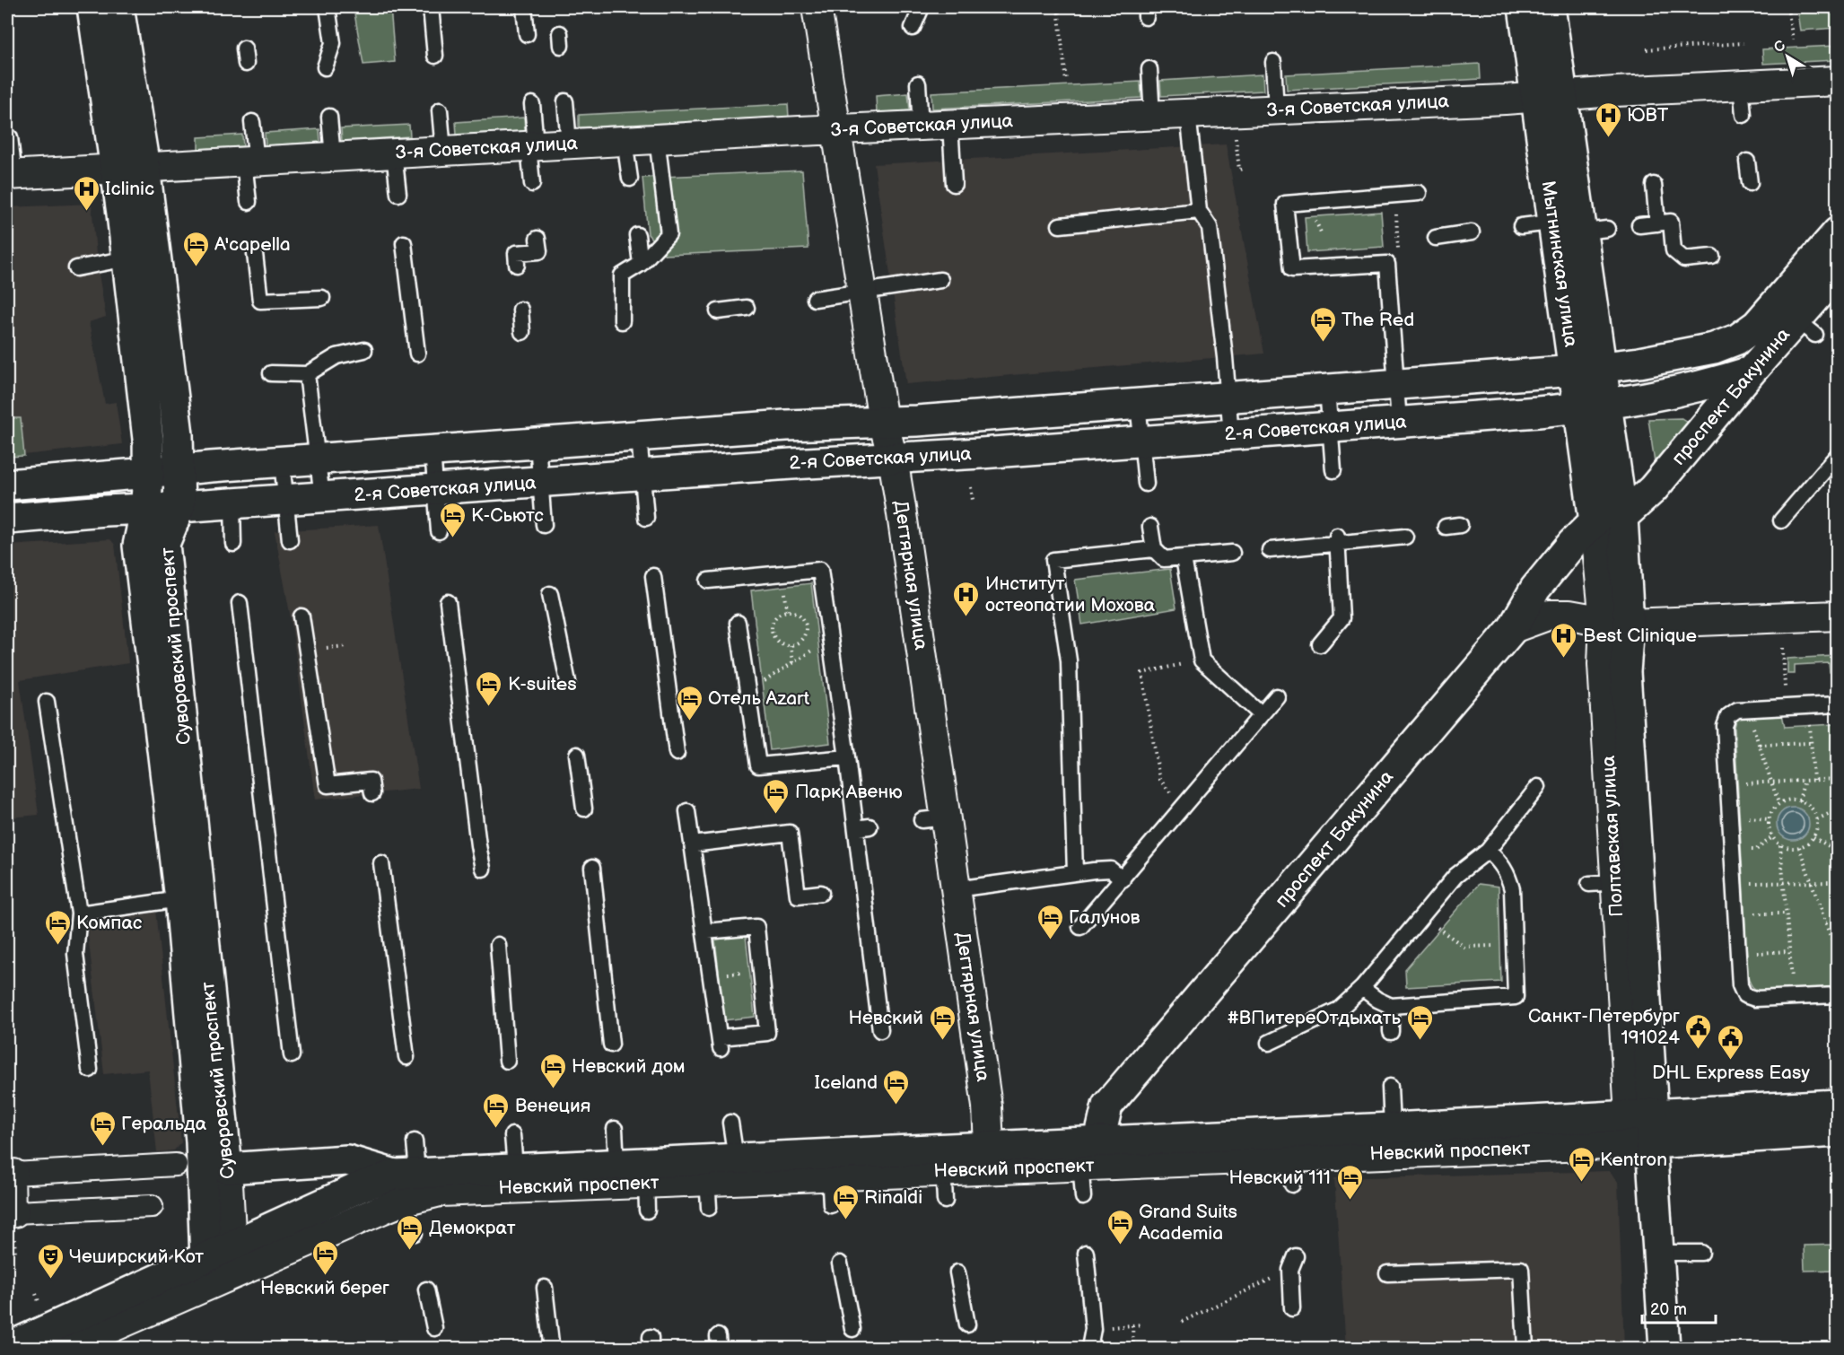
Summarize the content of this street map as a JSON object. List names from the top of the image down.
{
  "streets": {
    "street": [
      "3-я Советская улица",
      "Мытнинская улица",
      "проспект Бакунина",
      "2-я Советская улица",
      "Дегтярная улица",
      "Суворовский проспект",
      "Полтавская улица",
      "Невский проспект"
    ]
  },
  "crossings": [
    ["3-я Советская улица", "Мытнинская улица"],
    ["3-я Советская улица", "Дегтярная улица"],
    ["3-я Советская улица", "Суворовский проспект"],
    ["Мытнинская улица", "проспект Бакунина"],
    ["Мытнинская улица", "2-я Советская улица"],
    ["Мытнинская улица", "Полтавская улица"],
    ["проспект Бакунина", "2-я Советская улица"],
    ["проспект Бакунина", "Полтавская улица"],
    ["проспект Бакунина", "Невский проспект"],
    ["2-я Советская улица", "Дегтярная улица"],
    ["2-я Советская улица", "Суворовский проспект"],
    ["Дегтярная улица", "Невский проспект"],
    ["Суворовский проспект", "Невский проспект"],
    ["Полтавская улица", "Невский проспект"]
  ],
  "places": {
    "hospital": [
      "ЮВТ",
      "Iclinic",
      "Институт остеопатии Мохова",
      "Best Clinique"
    ],
    "hotel": [
      "A'capella",
      "The Red",
      "К-Сьютс",
      "K-suites",
      "Отель Azart",
      "Парк Авеню",
      "Галунов",
      "Компас",
      "Невский",
      "#ВПитереОтдыхать",
      "Невский дом",
      "Iceland",
      "Венеция",
      "Геральда",
      "Kentron",
      "Невский 111",
      "Rinaldi",
      "Grand Suits Academia",
      "Демократ",
      "Невский берег"
    ],
    "public building": ["Санкт-Петербург 191024", "DHL Express Easy"],
    "theatre": ["Чеширский Кот"]
  },
  "scale_bar": "20 m",
  "north": "top left"
}
